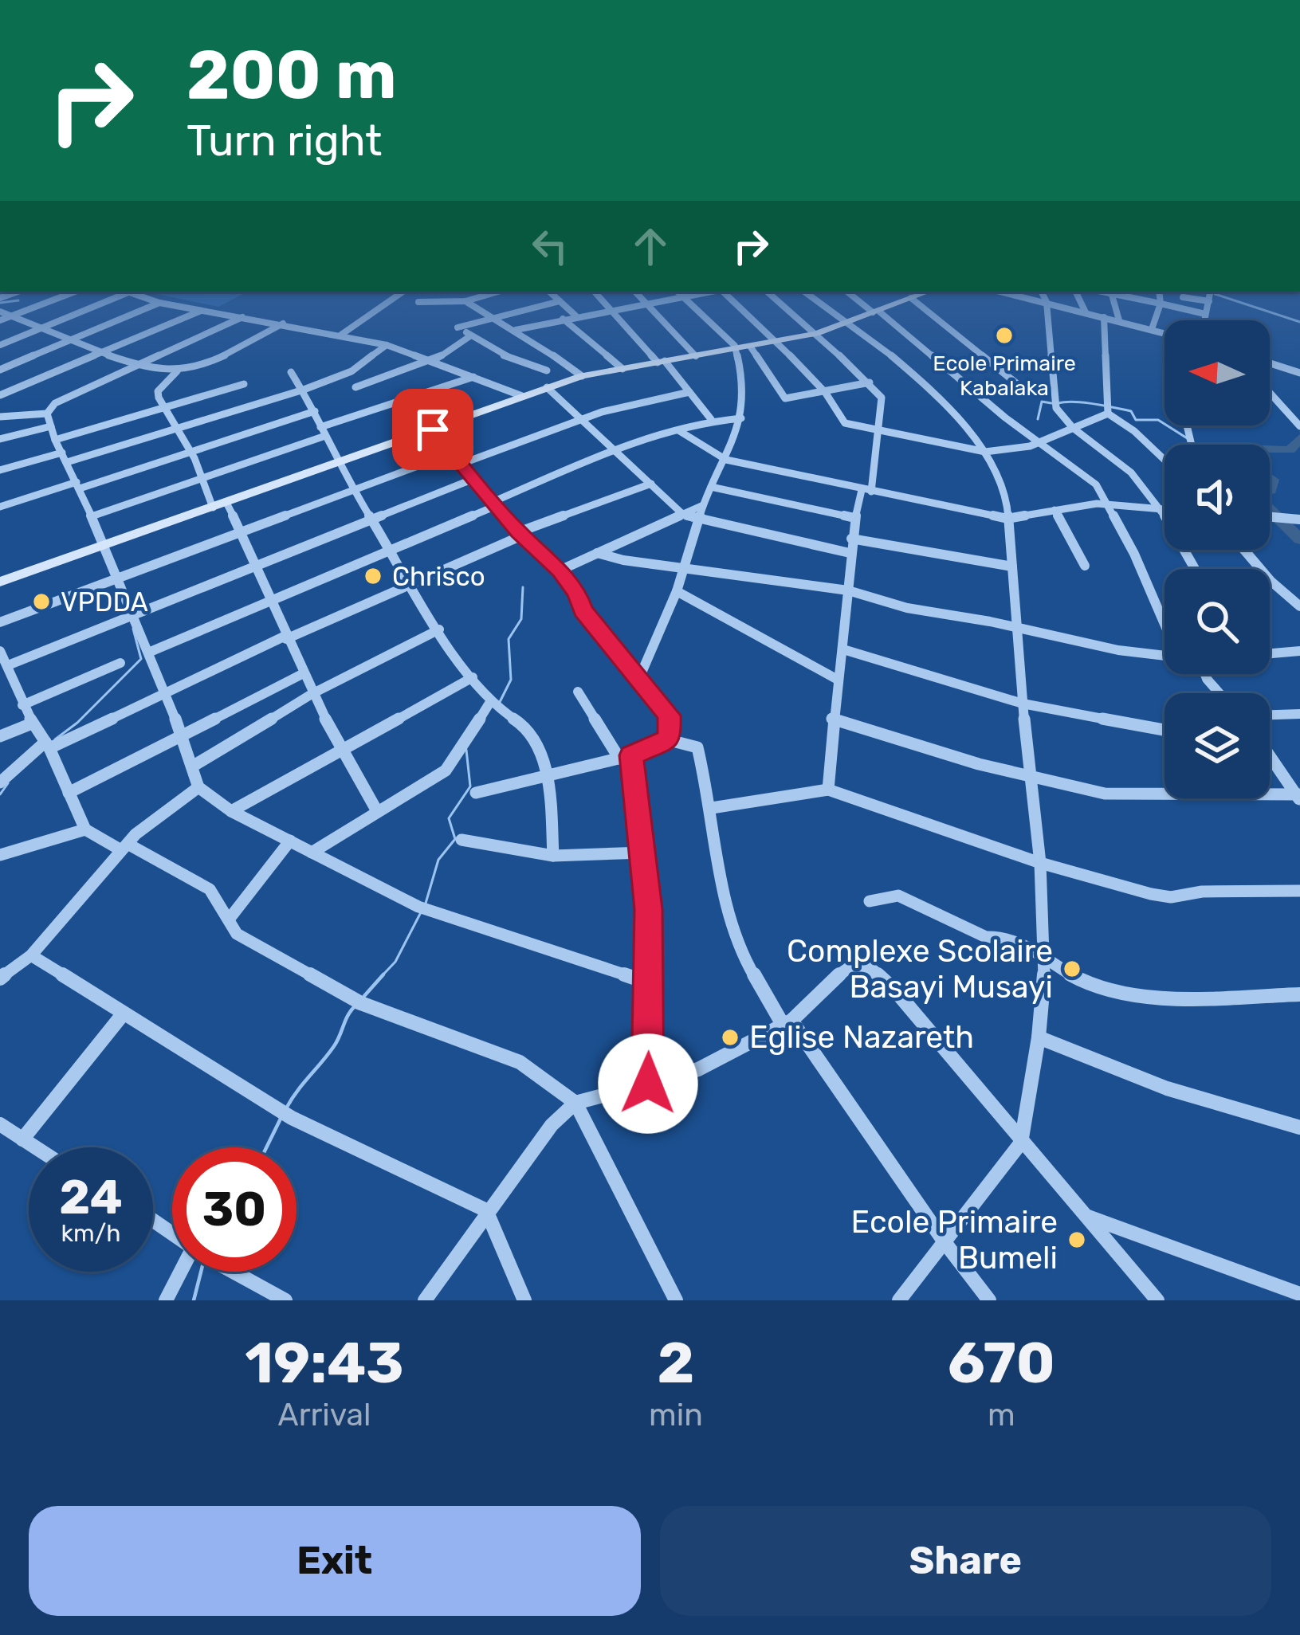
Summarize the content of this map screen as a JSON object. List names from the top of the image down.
{
  "places": [
    "Ecole Primaire Kabalaka",
    "Chrisco",
    "VPDDA",
    "Complexe Scolaire Basayi Musayi",
    "Eglise Nazareth",
    "Ecole Primaire Bumeli"
  ],
  "north": "left",
  "page": {
    "turn": ["200 m", "Turn right"],
    "speed": "24 km/h",
    "limit": "30",
    "eta": [
      "19:43",
      "Arrival",
      "2",
      "min",
      "670",
      "m"
    ],
    "buttons": ["Exit", "Share"]
  }
}
